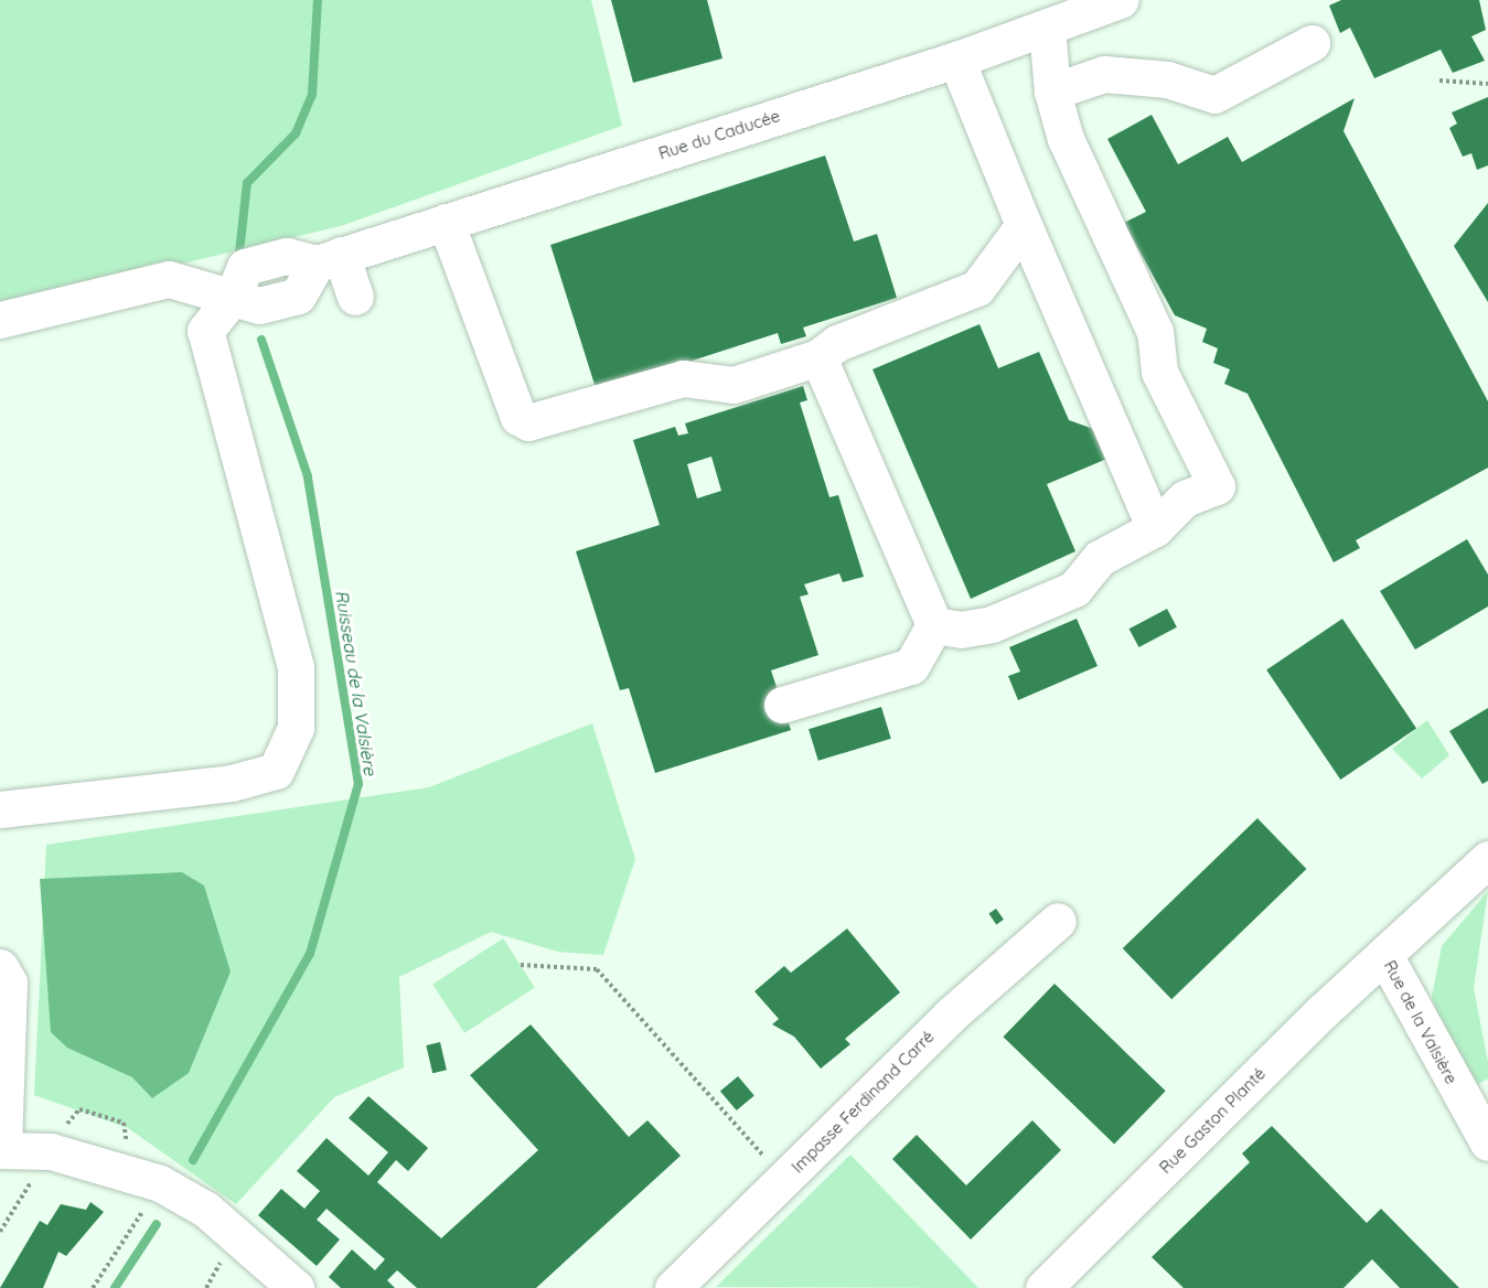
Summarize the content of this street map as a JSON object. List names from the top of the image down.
{
  "streets": {
    "street": [
      "Rue du Caducée",
      "Rue de la Valsière",
      "Impasse Ferdinand Carré",
      "Rue Gaston Planté"
    ]
  },
  "crossings": [
    ["Rue de la Valsière", "Rue Gaston Planté"]
  ],
  "water": ["Ruisseau de la Valsière"]
}
